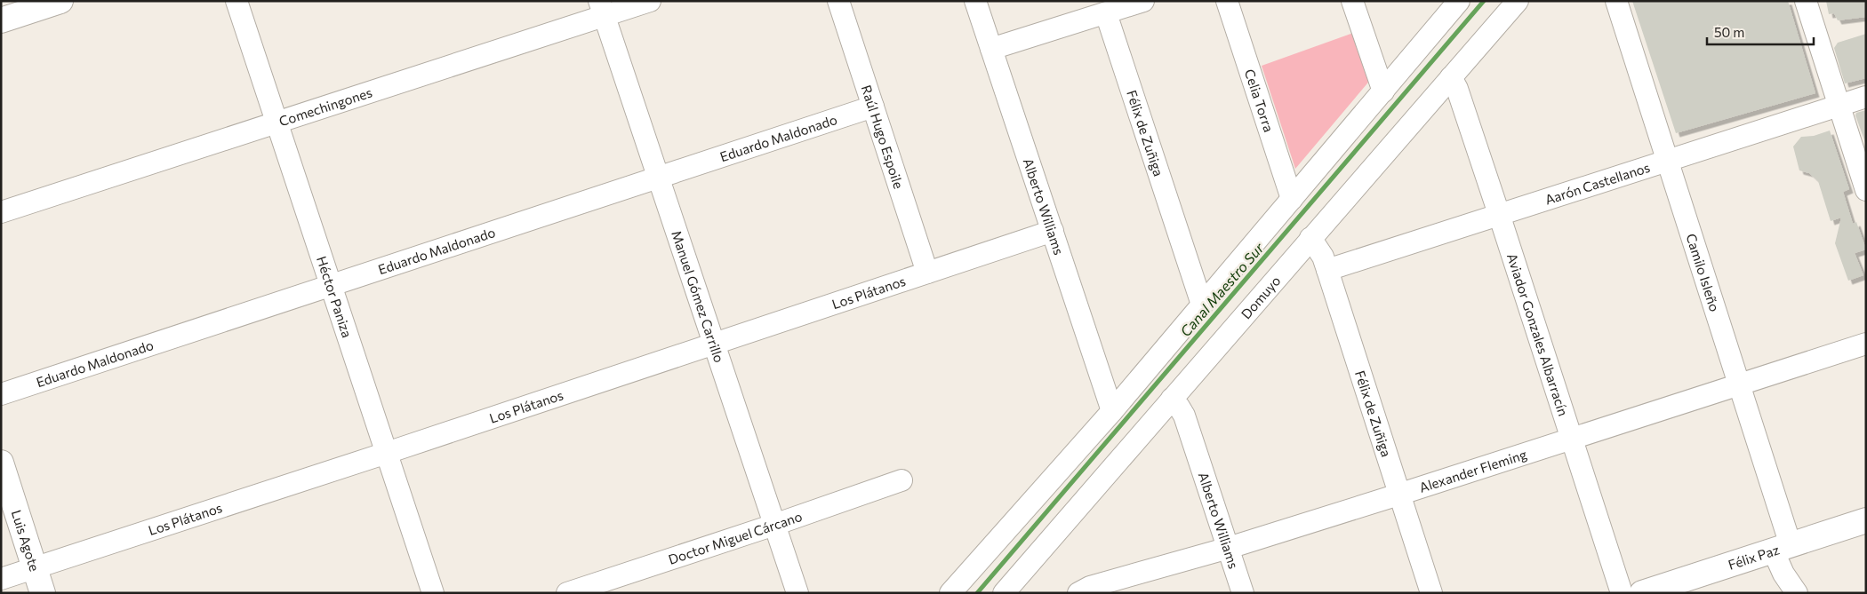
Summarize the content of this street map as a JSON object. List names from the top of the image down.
{
  "streets": {
    "main road": ["Luis Agote", "Félix Paz"],
    "street": [
      "Celia Torra",
      "Comechingones",
      "Félix de Zuñiga",
      "Raúl Hugo Espoile",
      "Eduardo Maldonado",
      "Aarón Castellanos",
      "Alberto Williams",
      "Camilo Isleño",
      "Los Plátanos",
      "Héctor Paniza",
      "Manuel Gómez Carrillo",
      "Domuyo",
      "Aviador Gonzales Albarracín",
      "Alexander Fleming",
      "Doctor Miguel Cárcano"
    ]
  },
  "crossings": [
    ["Comechingones", "Héctor Paniza"],
    ["Comechingones", "Manuel Gómez Carrillo"],
    ["Félix de Zuñiga", "Aarón Castellanos"],
    ["Félix de Zuñiga", "Domuyo"],
    ["Félix de Zuñiga", "Alexander Fleming"],
    ["Raúl Hugo Espoile", "Eduardo Maldonado"],
    ["Raúl Hugo Espoile", "Los Plátanos"],
    ["Eduardo Maldonado", "Héctor Paniza"],
    ["Eduardo Maldonado", "Manuel Gómez Carrillo"],
    ["Aarón Castellanos", "Camilo Isleño"],
    ["Aarón Castellanos", "Aviador Gonzales Albarracín"],
    ["Alberto Williams", "Los Plátanos"],
    ["Alberto Williams", "Domuyo"],
    ["Alberto Williams", "Alexander Fleming"],
    ["Camilo Isleño", "Alexander Fleming"],
    ["Camilo Isleño", "Félix Paz"],
    ["Los Plátanos", "Héctor Paniza"],
    ["Los Plátanos", "Manuel Gómez Carrillo"],
    ["Los Plátanos", "Luis Agote"],
    ["Manuel Gómez Carrillo", "Doctor Miguel Cárcano"],
    ["Domuyo", "Aviador Gonzales Albarracín"],
    ["Aviador Gonzales Albarracín", "Alexander Fleming"]
  ],
  "water": ["Canal Maestro Sur"],
  "scale_bar": "50 m"
}
